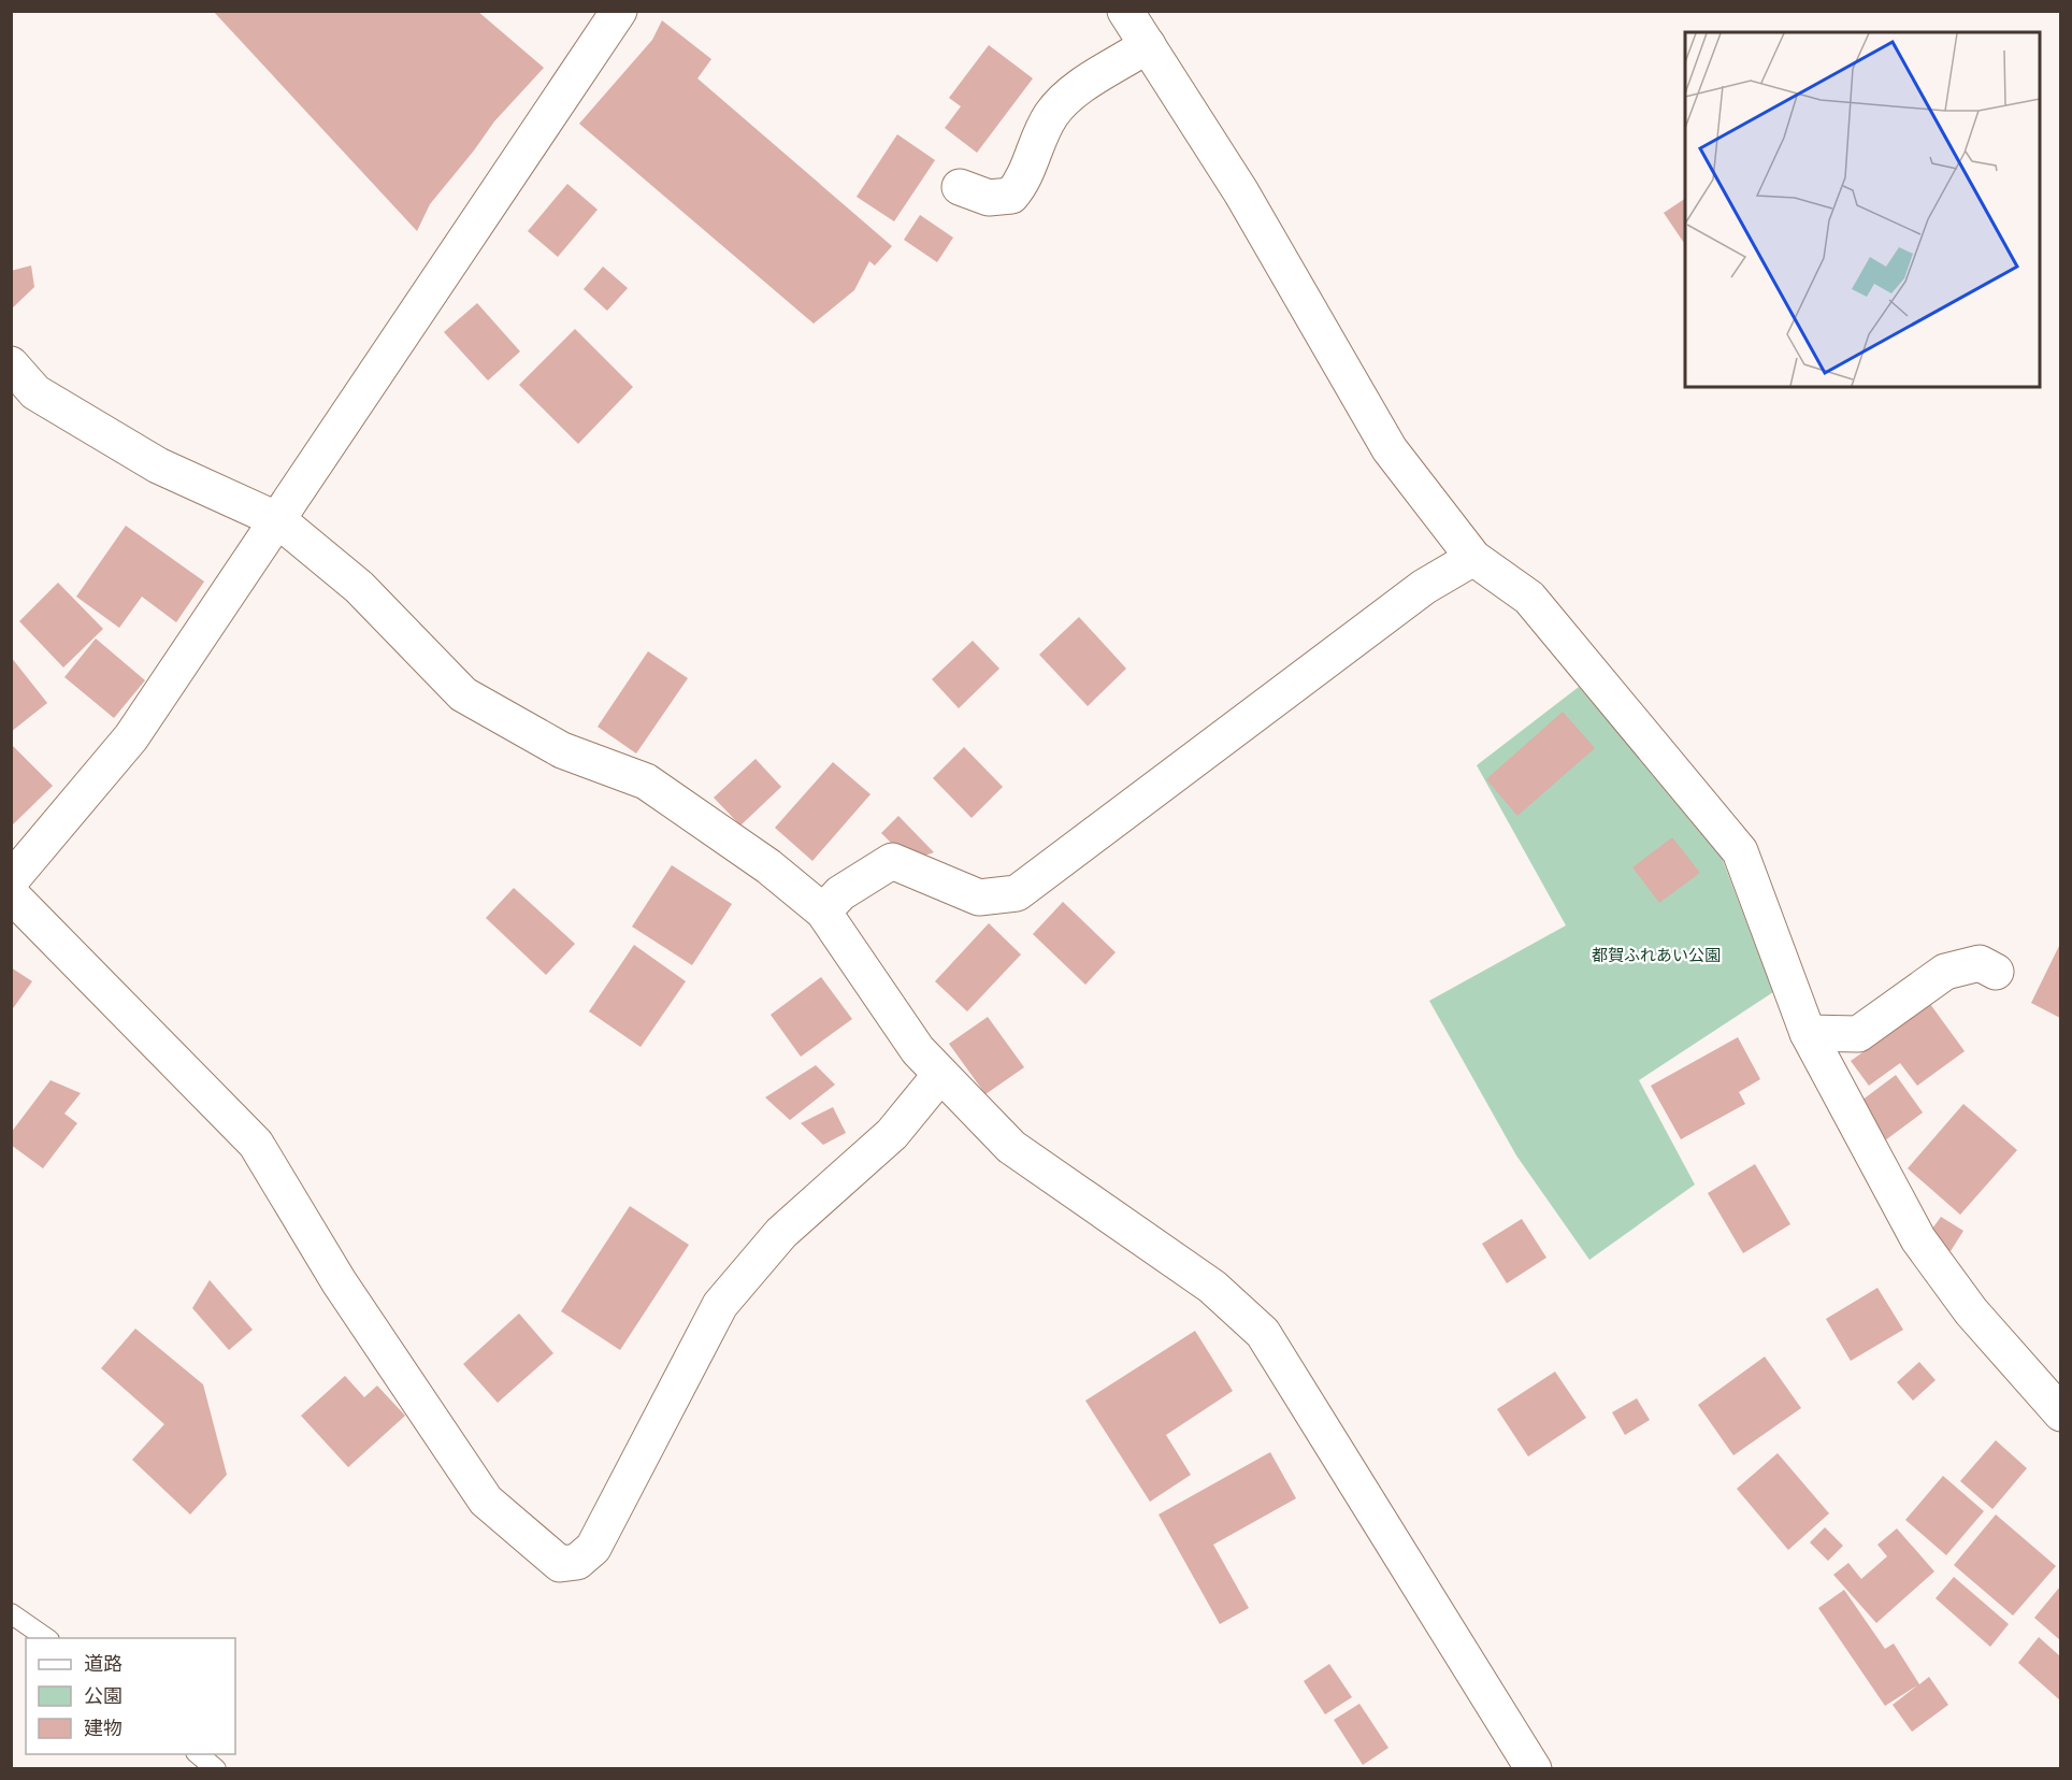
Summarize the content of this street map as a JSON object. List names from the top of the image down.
{
  "parks": ["都賀ふれあい公園"],
  "legend": ["道路", "公園", "建物"]
}
